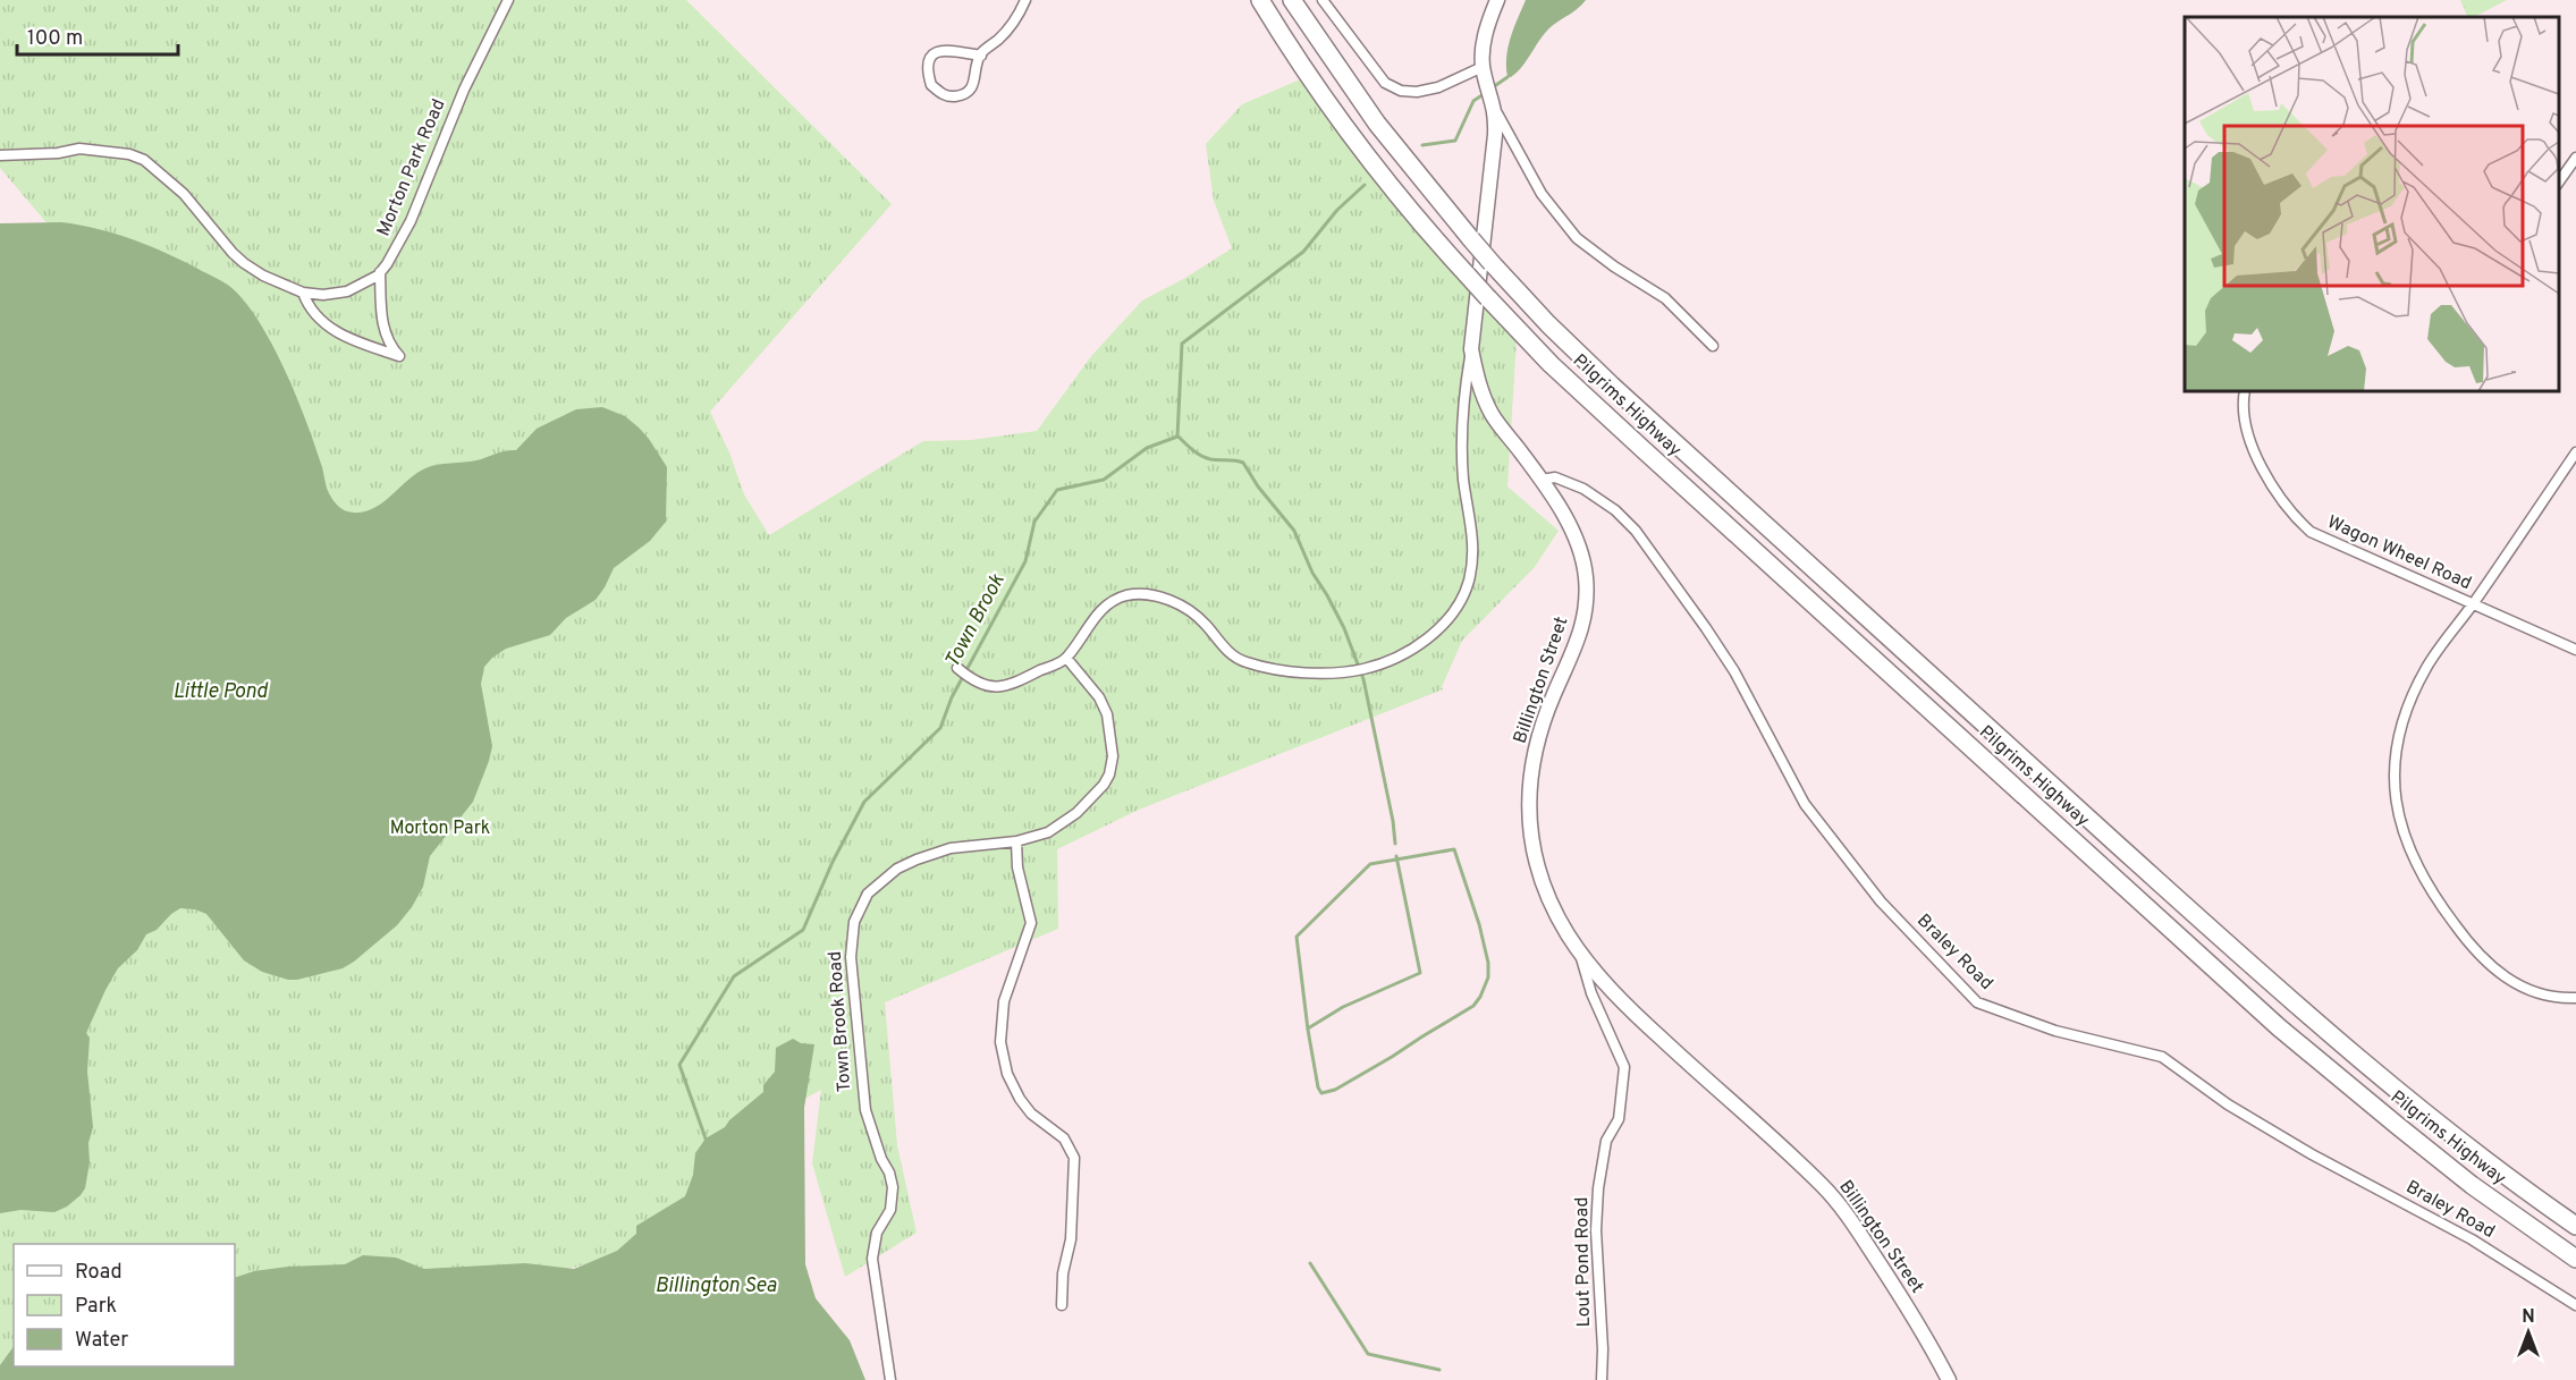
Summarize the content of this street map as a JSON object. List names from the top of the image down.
{
  "streets": {
    "highway": ["Pilgrims Highway"],
    "street": [
      "Morton Park Road",
      "Wagon Wheel Road",
      "Billington Street",
      "Braley Road",
      "Town Brook Road",
      "Lout Pond Road"
    ]
  },
  "crossings": [
    ["Billington Street", "Braley Road"],
    ["Billington Street", "Lout Pond Road"]
  ],
  "water": ["Town Brook", "Little Pond", "Billington Sea"],
  "parks": ["Morton Park"],
  "legend": ["Road", "Park", "Water"],
  "scale_bar": "100 m",
  "north": "top"
}
